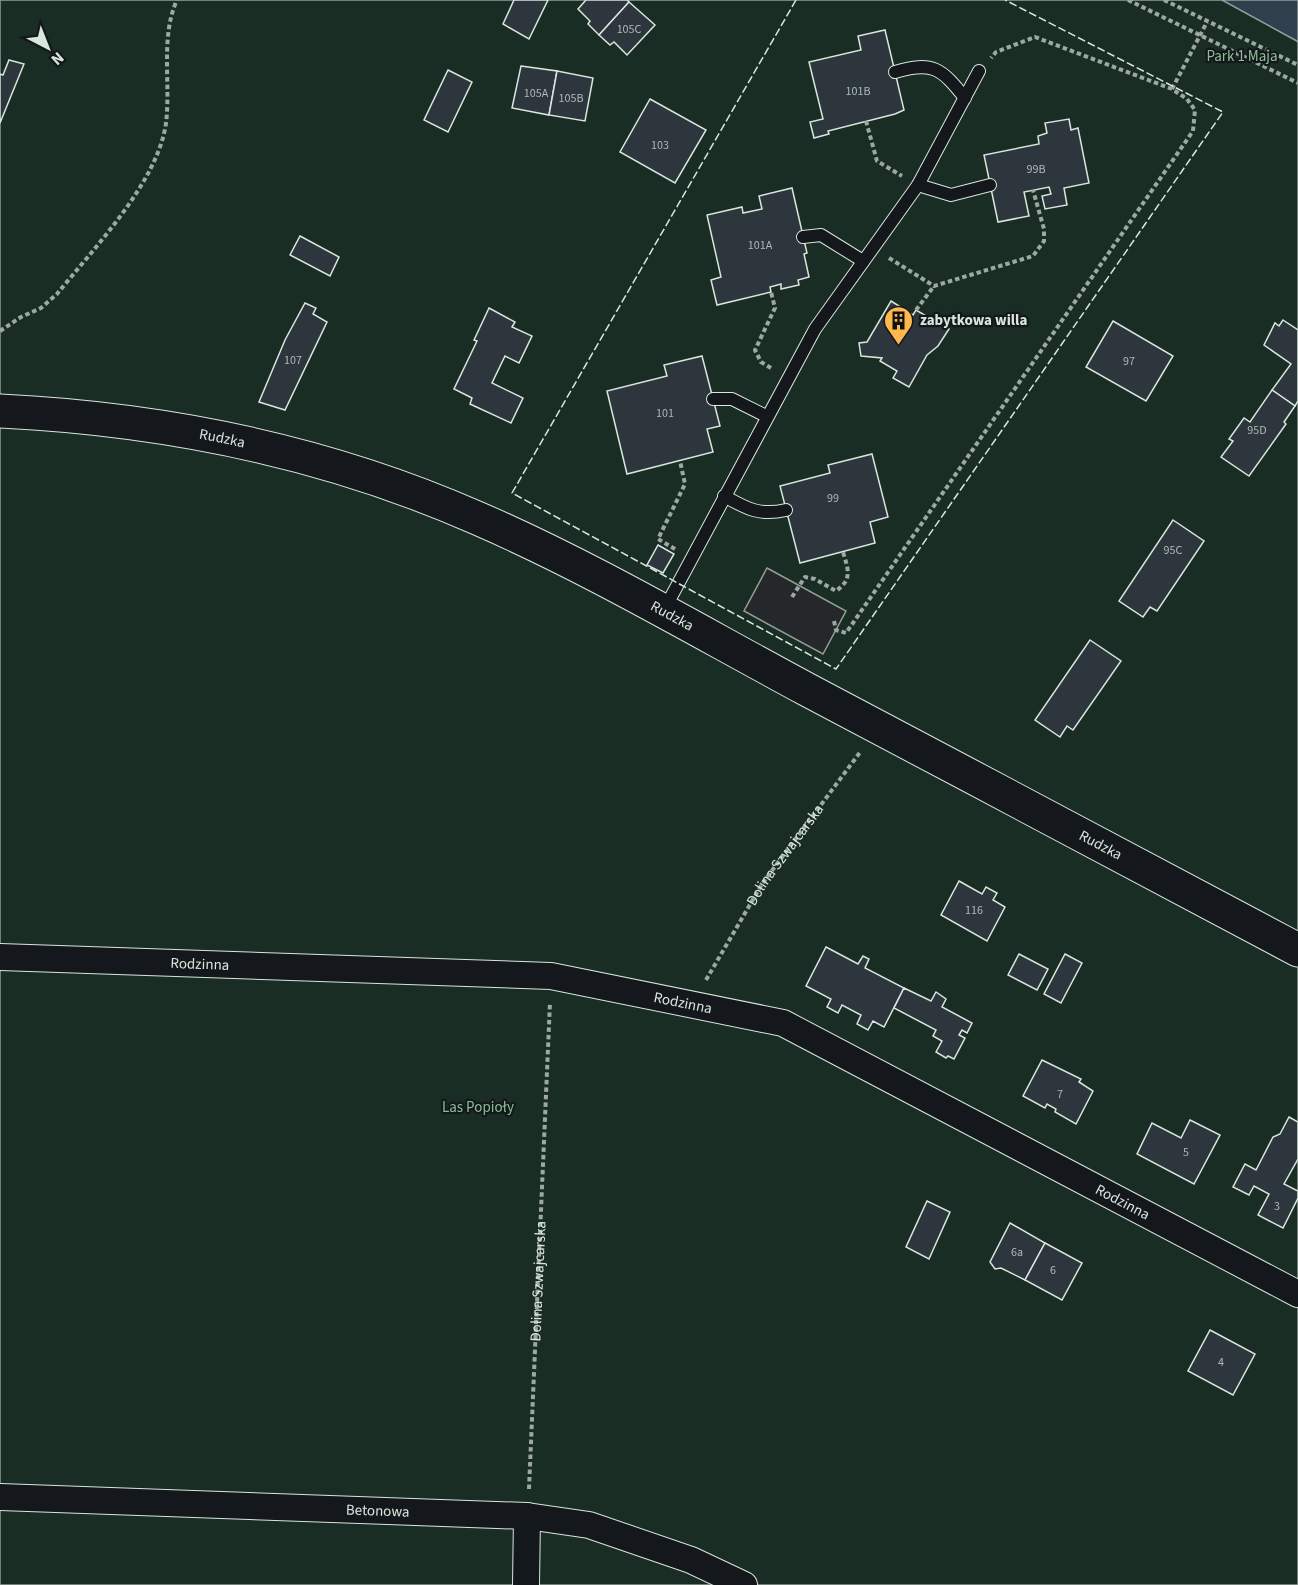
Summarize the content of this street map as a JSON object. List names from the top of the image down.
{
  "streets": {
    "street": ["Rudzka", "Rodzinna", "Betonowa"],
    "path": ["Dolina Szwajcarska"]
  },
  "crossings": [
    ["Dolina Szwajcarska", "Rodzinna"],
    ["Dolina Szwajcarska", "Betonowa"]
  ],
  "parks": ["Park 1 Maja", "Las Popioły"],
  "places": {
    "building": ["zabytkowa willa"]
  },
  "house_numbers": [
    "105C",
    "101B",
    "105A",
    "105B",
    "103",
    "99B",
    "101A",
    "107",
    "97",
    "101",
    "95D",
    "99",
    "95C",
    "116",
    "7",
    "5",
    "3",
    "6a",
    "6",
    "4"
  ],
  "north": "bottom right"
}
